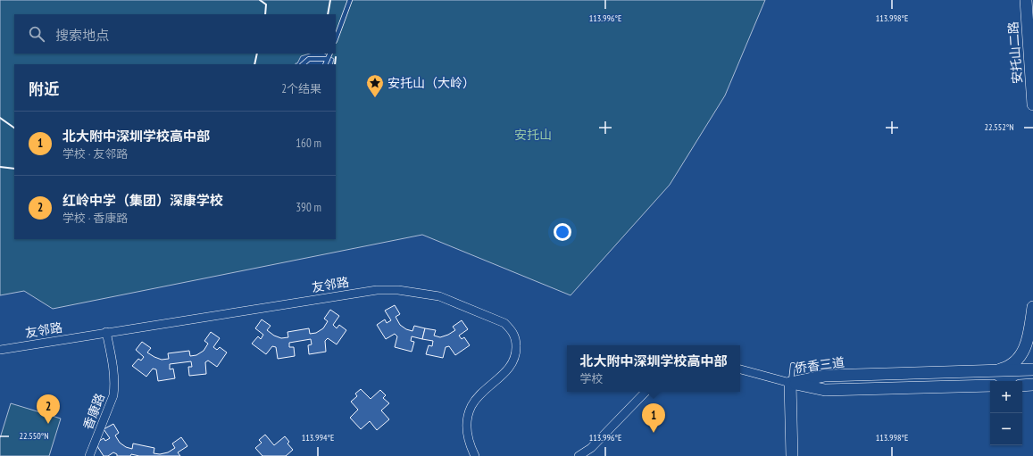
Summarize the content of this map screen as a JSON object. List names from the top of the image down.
{
  "streets": {
    "street": [
      "安托山二路",
      "友邻路",
      "侨香三道",
      "香康路"
    ]
  },
  "crossings": [
    ["友邻路", "香康路"]
  ],
  "parks": ["安托山"],
  "places": {
    "place": ["安托山（大岭）"]
  },
  "page": {
    "search": "搜索地点",
    "heading": ["附近", "2个结果"],
    "list": [
      {
        "mark": "1",
        "name": "北大附中深圳学校高中部",
        "note": "学校 · 友邻路",
        "value": "160 m"
      },
      {
        "mark": "2",
        "name": "红岭中学（集团）深康学校",
        "note": "学校 · 香康路",
        "value": "390 m"
      }
    ],
    "popup": ["北大附中深圳学校高中部", "学校"],
    "map_buttons": ["+", "−"],
    "pins": ["2", "1"]
  },
  "coordinates": [
    "113.996°E",
    "113.998°E",
    "22.552°N",
    "22.550°N",
    "113.994°E"
  ]
}
